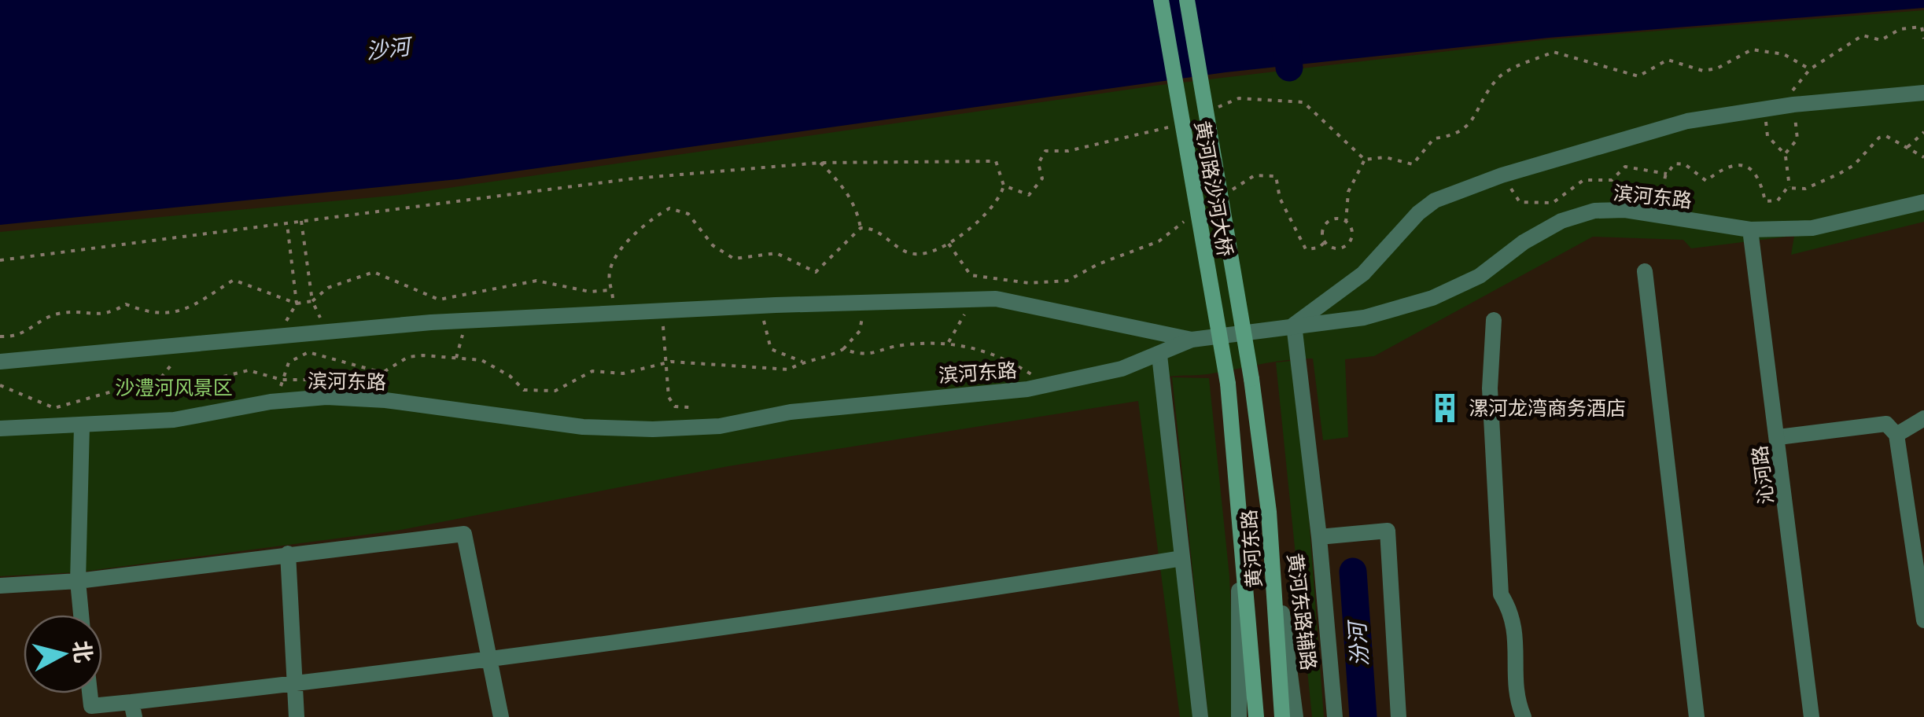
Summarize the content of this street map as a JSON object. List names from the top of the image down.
{
  "streets": {
    "main road": ["黄河路沙河大桥", "黄河东路"],
    "street": ["滨河东路", "沁河路", "黄河东路辅路"]
  },
  "crossings": [
    ["黄河路沙河大桥", "黄河东路"],
    ["滨河东路", "沁河路"],
    ["黄河东路", "黄河东路辅路"]
  ],
  "water": ["沙河", "汾河"],
  "parks": ["沙澧河风景区"],
  "places": {
    "building": ["漯河龙湾商务酒店"]
  },
  "north": "right"
}
